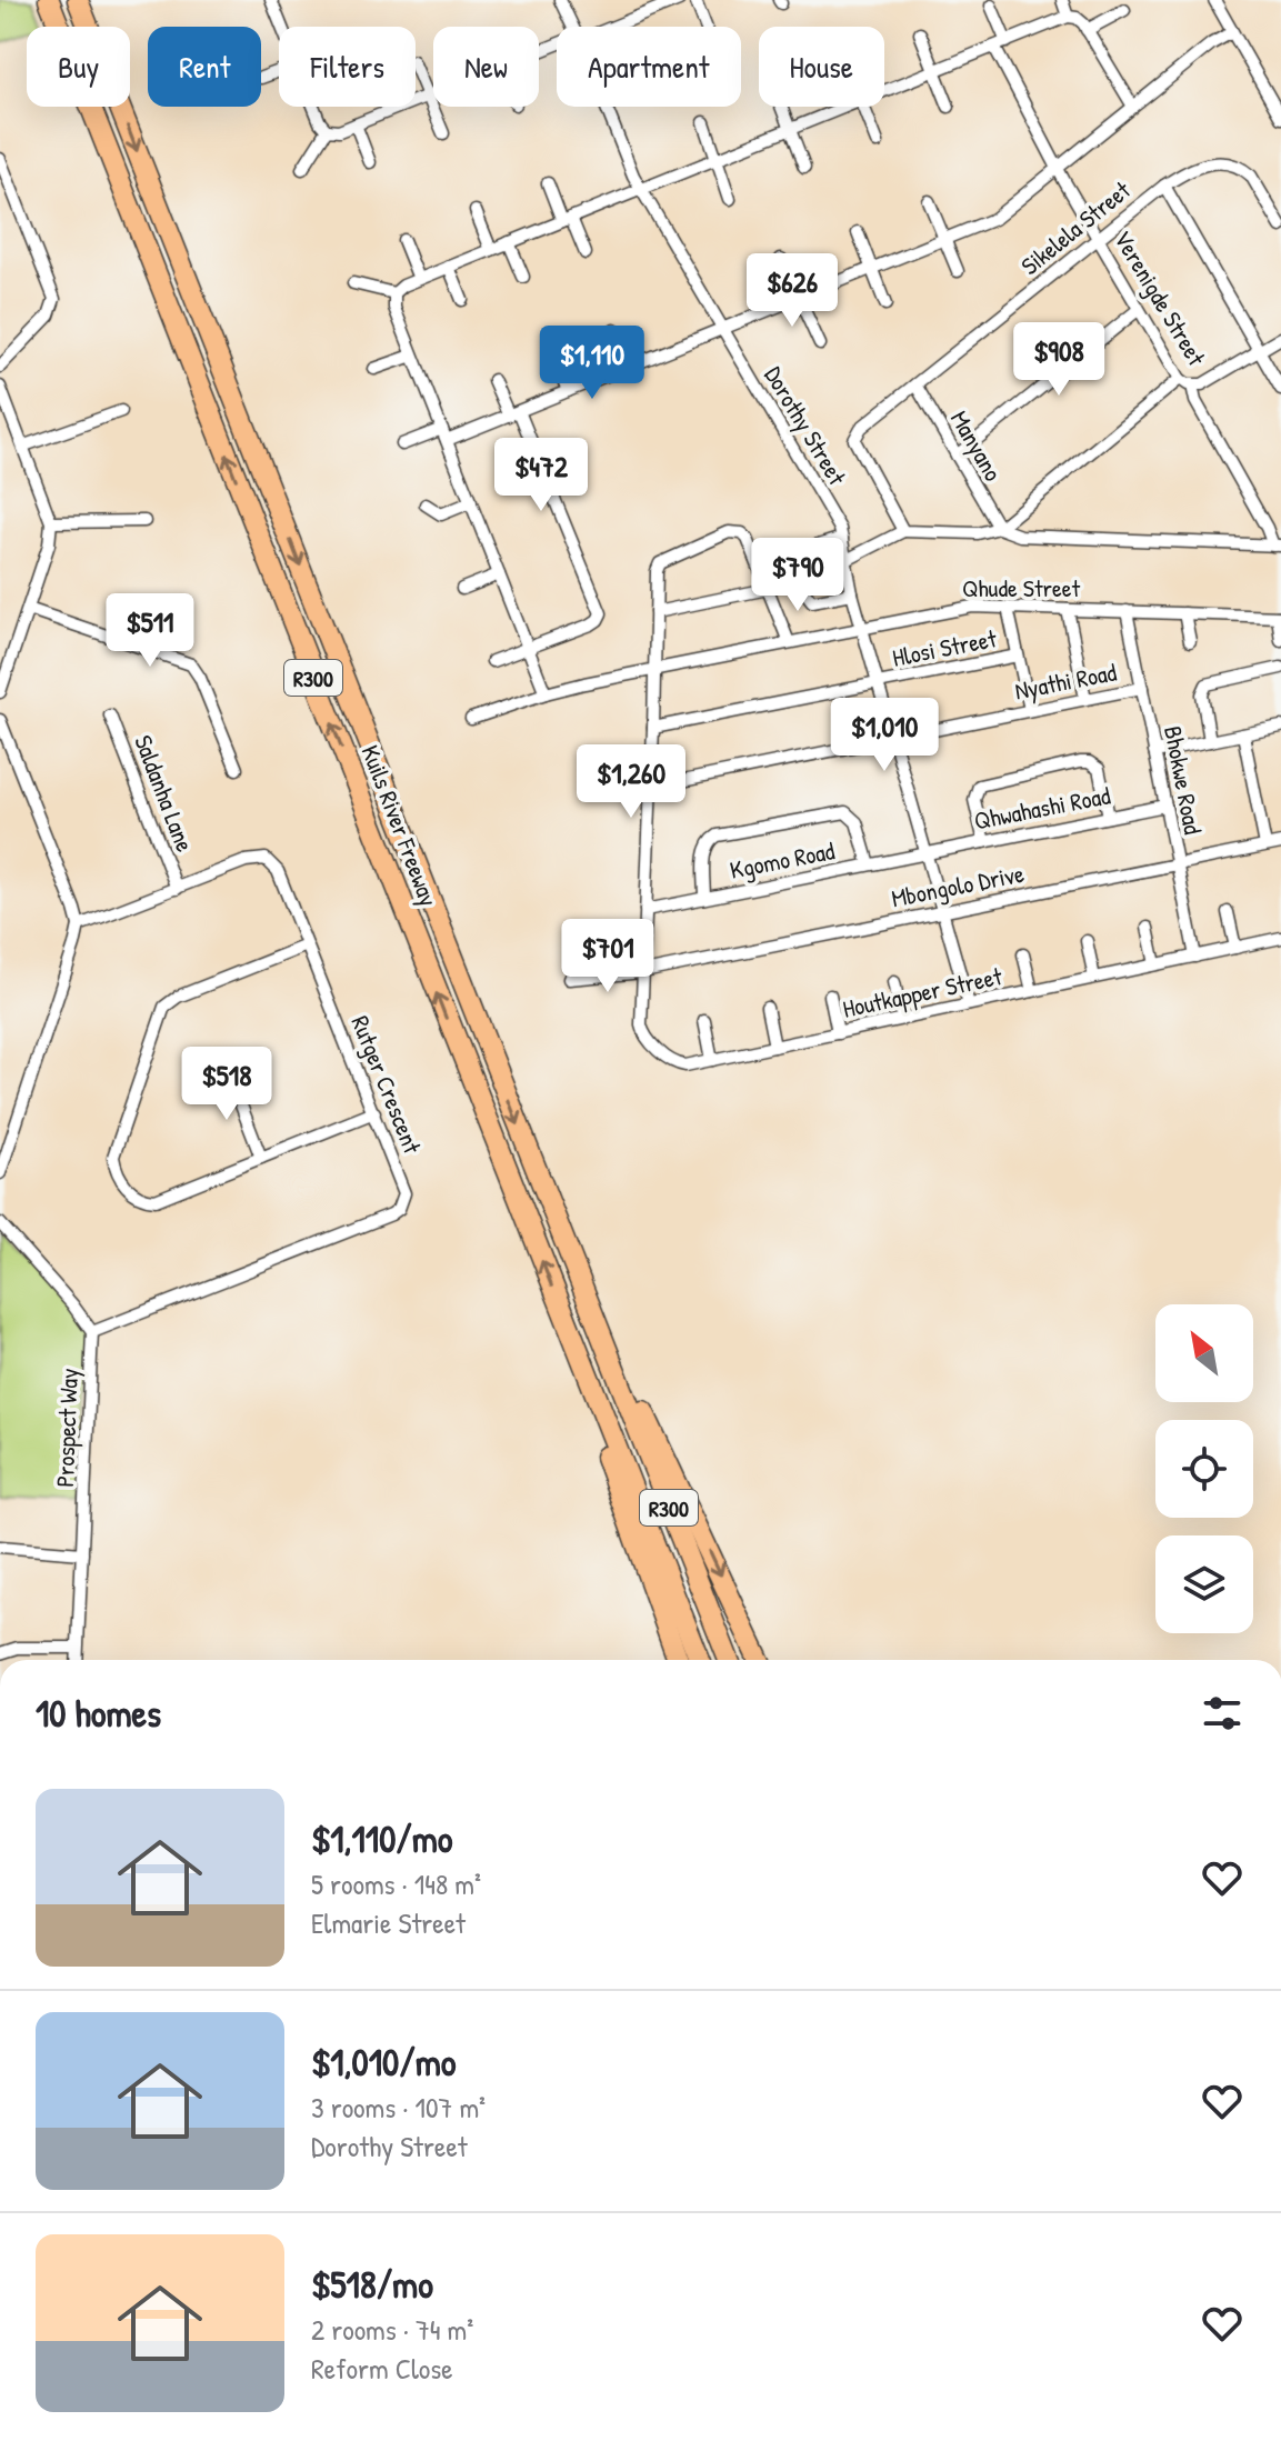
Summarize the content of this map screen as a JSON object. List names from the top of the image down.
{
  "streets": {
    "highway": ["R300", "Kuils River Freeway"],
    "street": [
      "Sikelela Street",
      "Verenigde Street",
      "Dorothy Street",
      "Manyano",
      "Qhude Street",
      "Hlosi Street",
      "Nyathi Road",
      "Bhokwe Road",
      "Saldanha Lane",
      "Qhwahashi Road",
      "Kgomo Road",
      "Mbongolo Drive",
      "Houtkapper Street",
      "Rutger Crescent",
      "Prospect Way"
    ]
  },
  "crossings": [
    ["Sikelela Street", "Verenigde Street"],
    ["Sikelela Street", "Manyano"],
    ["Dorothy Street", "Qhude Street"],
    ["Dorothy Street", "Hlosi Street"],
    ["Dorothy Street", "Nyathi Road"],
    ["Dorothy Street", "Qhwahashi Road"],
    ["Dorothy Street", "Kgomo Road"],
    ["Dorothy Street", "Mbongolo Drive"],
    ["Dorothy Street", "Houtkapper Street"],
    ["Qhude Street", "Bhokwe Road"],
    ["Nyathi Road", "Bhokwe Road"],
    ["Bhokwe Road", "Qhwahashi Road"],
    ["Bhokwe Road", "Mbongolo Drive"],
    ["Bhokwe Road", "Houtkapper Street"],
    ["Saldanha Lane", "Rutger Crescent"],
    ["Qhwahashi Road", "Kgomo Road"],
    ["Mbongolo Drive", "Houtkapper Street"],
    ["Rutger Crescent", "Prospect Way"]
  ],
  "north": "top left",
  "page": {
    "chip": [
      "Buy",
      "Rent",
      "Filters",
      "New",
      "Apartment",
      "House"
    ],
    "price": [
      "$626",
      "$908",
      "$1,110",
      "$472",
      "$790",
      "$511",
      "$1,010",
      "$1,260",
      "$701",
      "$518"
    ],
    "heading": "10 homes",
    "list": [
      {
        "name": "$1,110/mo",
        "note": "5 rooms · 148 m² · Elmarie Street"
      },
      {
        "name": "$1,010/mo",
        "note": "3 rooms · 107 m² · Dorothy Street"
      },
      {
        "name": "$518/mo",
        "note": "2 rooms · 74 m² · Reform Close"
      }
    ]
  }
}
